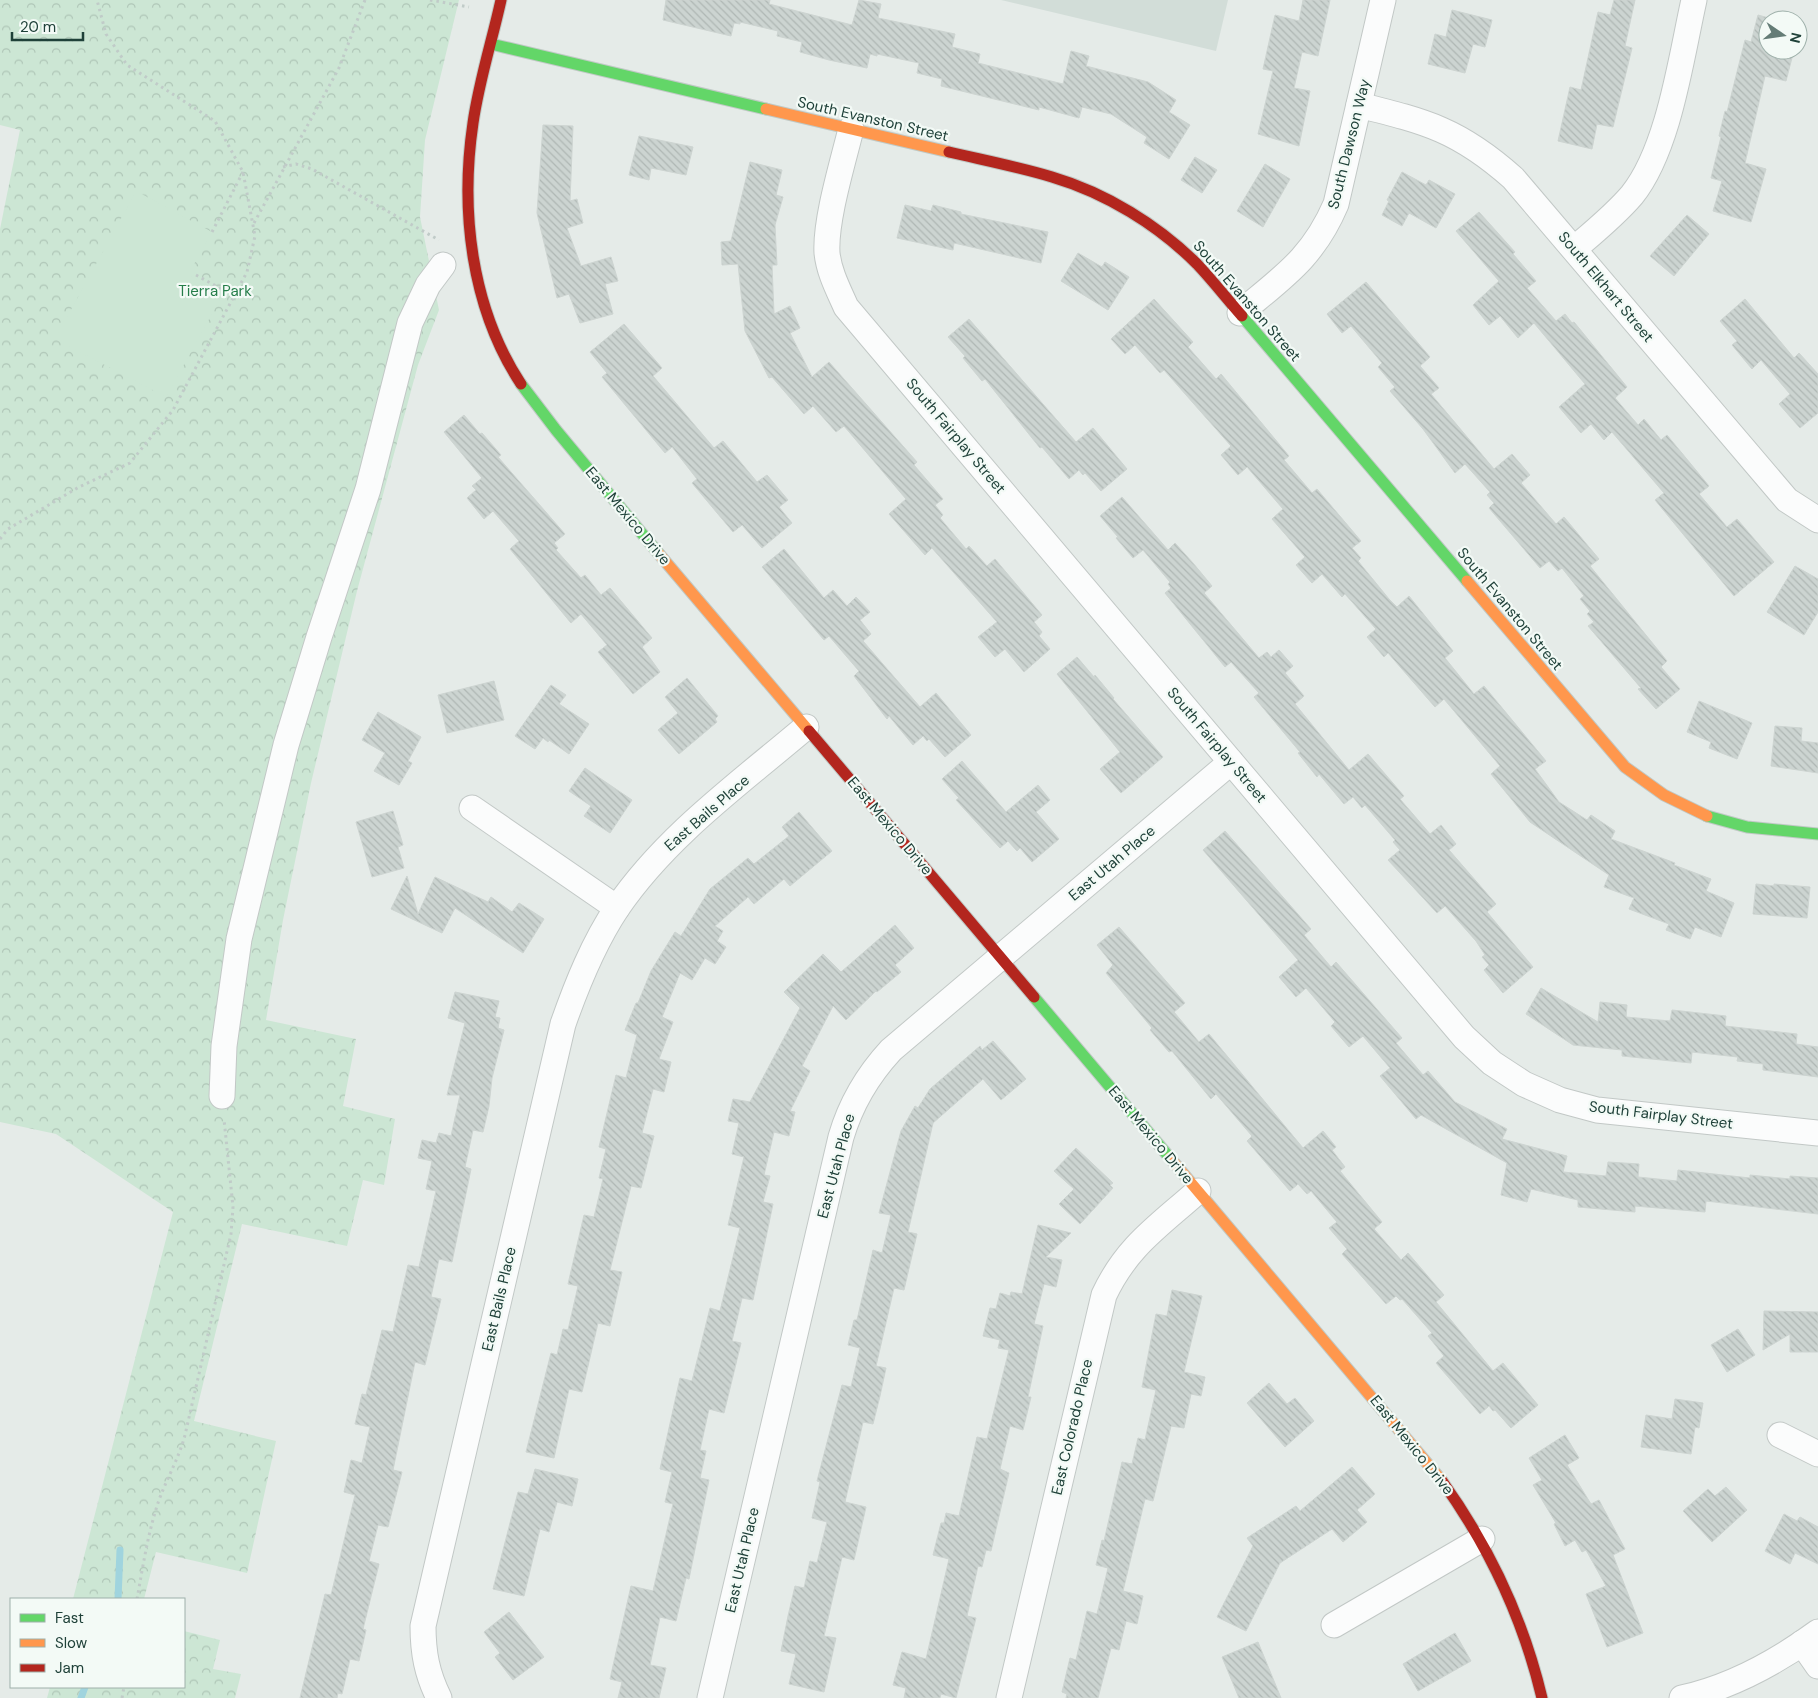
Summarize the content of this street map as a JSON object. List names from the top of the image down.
{
  "streets": {
    "street": [
      "South Evanston Street",
      "South Dawson Way",
      "South Elkhart Street",
      "South Fairplay Street",
      "East Mexico Drive",
      "East Bails Place",
      "East Utah Place",
      "East Colorado Place"
    ]
  },
  "crossings": [
    ["South Evanston Street", "South Dawson Way"],
    ["South Evanston Street", "South Fairplay Street"],
    ["South Evanston Street", "East Mexico Drive"],
    ["South Dawson Way", "South Elkhart Street"],
    ["South Fairplay Street", "East Utah Place"],
    ["East Mexico Drive", "East Bails Place"],
    ["East Mexico Drive", "East Utah Place"],
    ["East Mexico Drive", "East Colorado Place"]
  ],
  "parks": ["Tierra Park"],
  "legend": ["Fast", "Slow", "Jam"],
  "scale_bar": "20 m",
  "north": "right"
}
